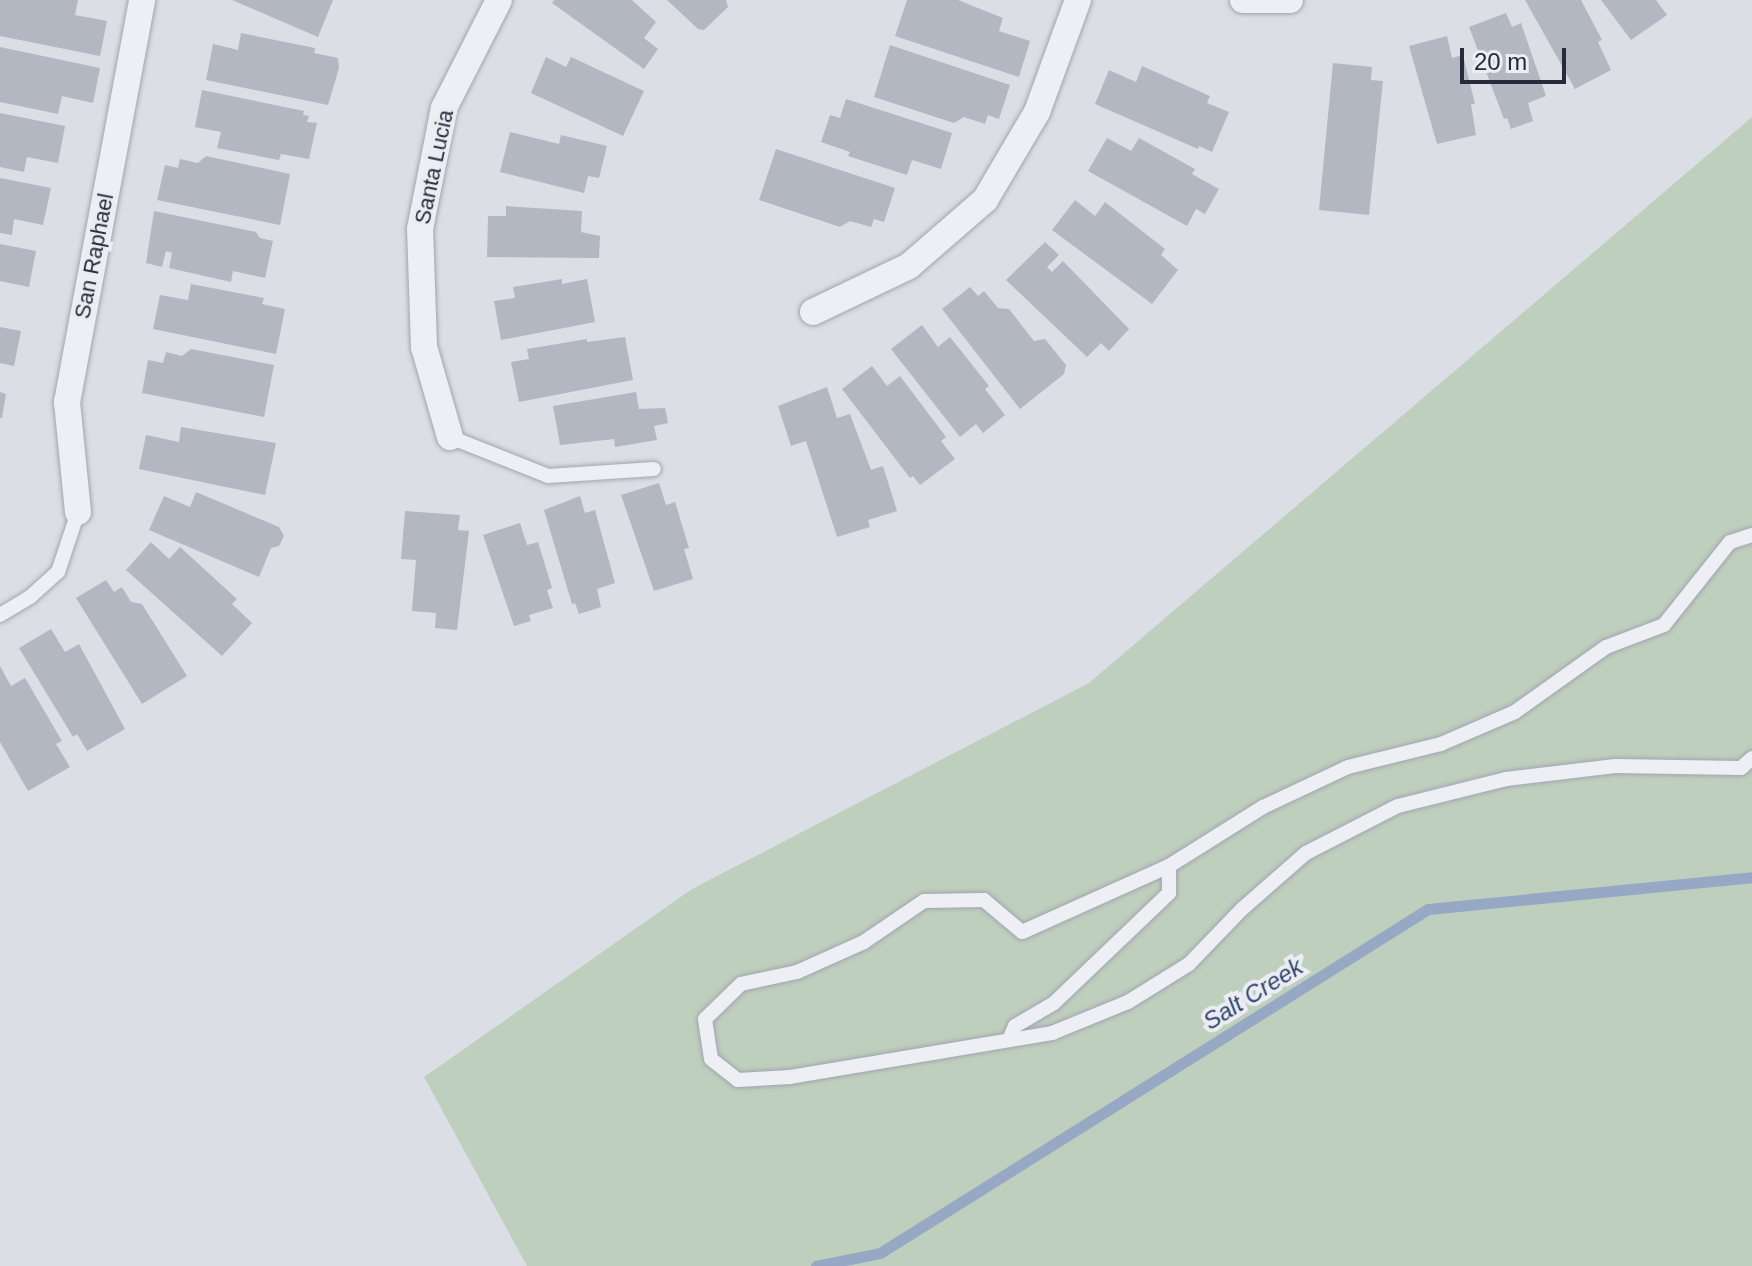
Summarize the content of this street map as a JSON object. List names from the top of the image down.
{
  "streets": {
    "street": ["Santa Lucia", "San Raphael"]
  },
  "water": ["Salt Creek"],
  "scale_bar": "20 m"
}
